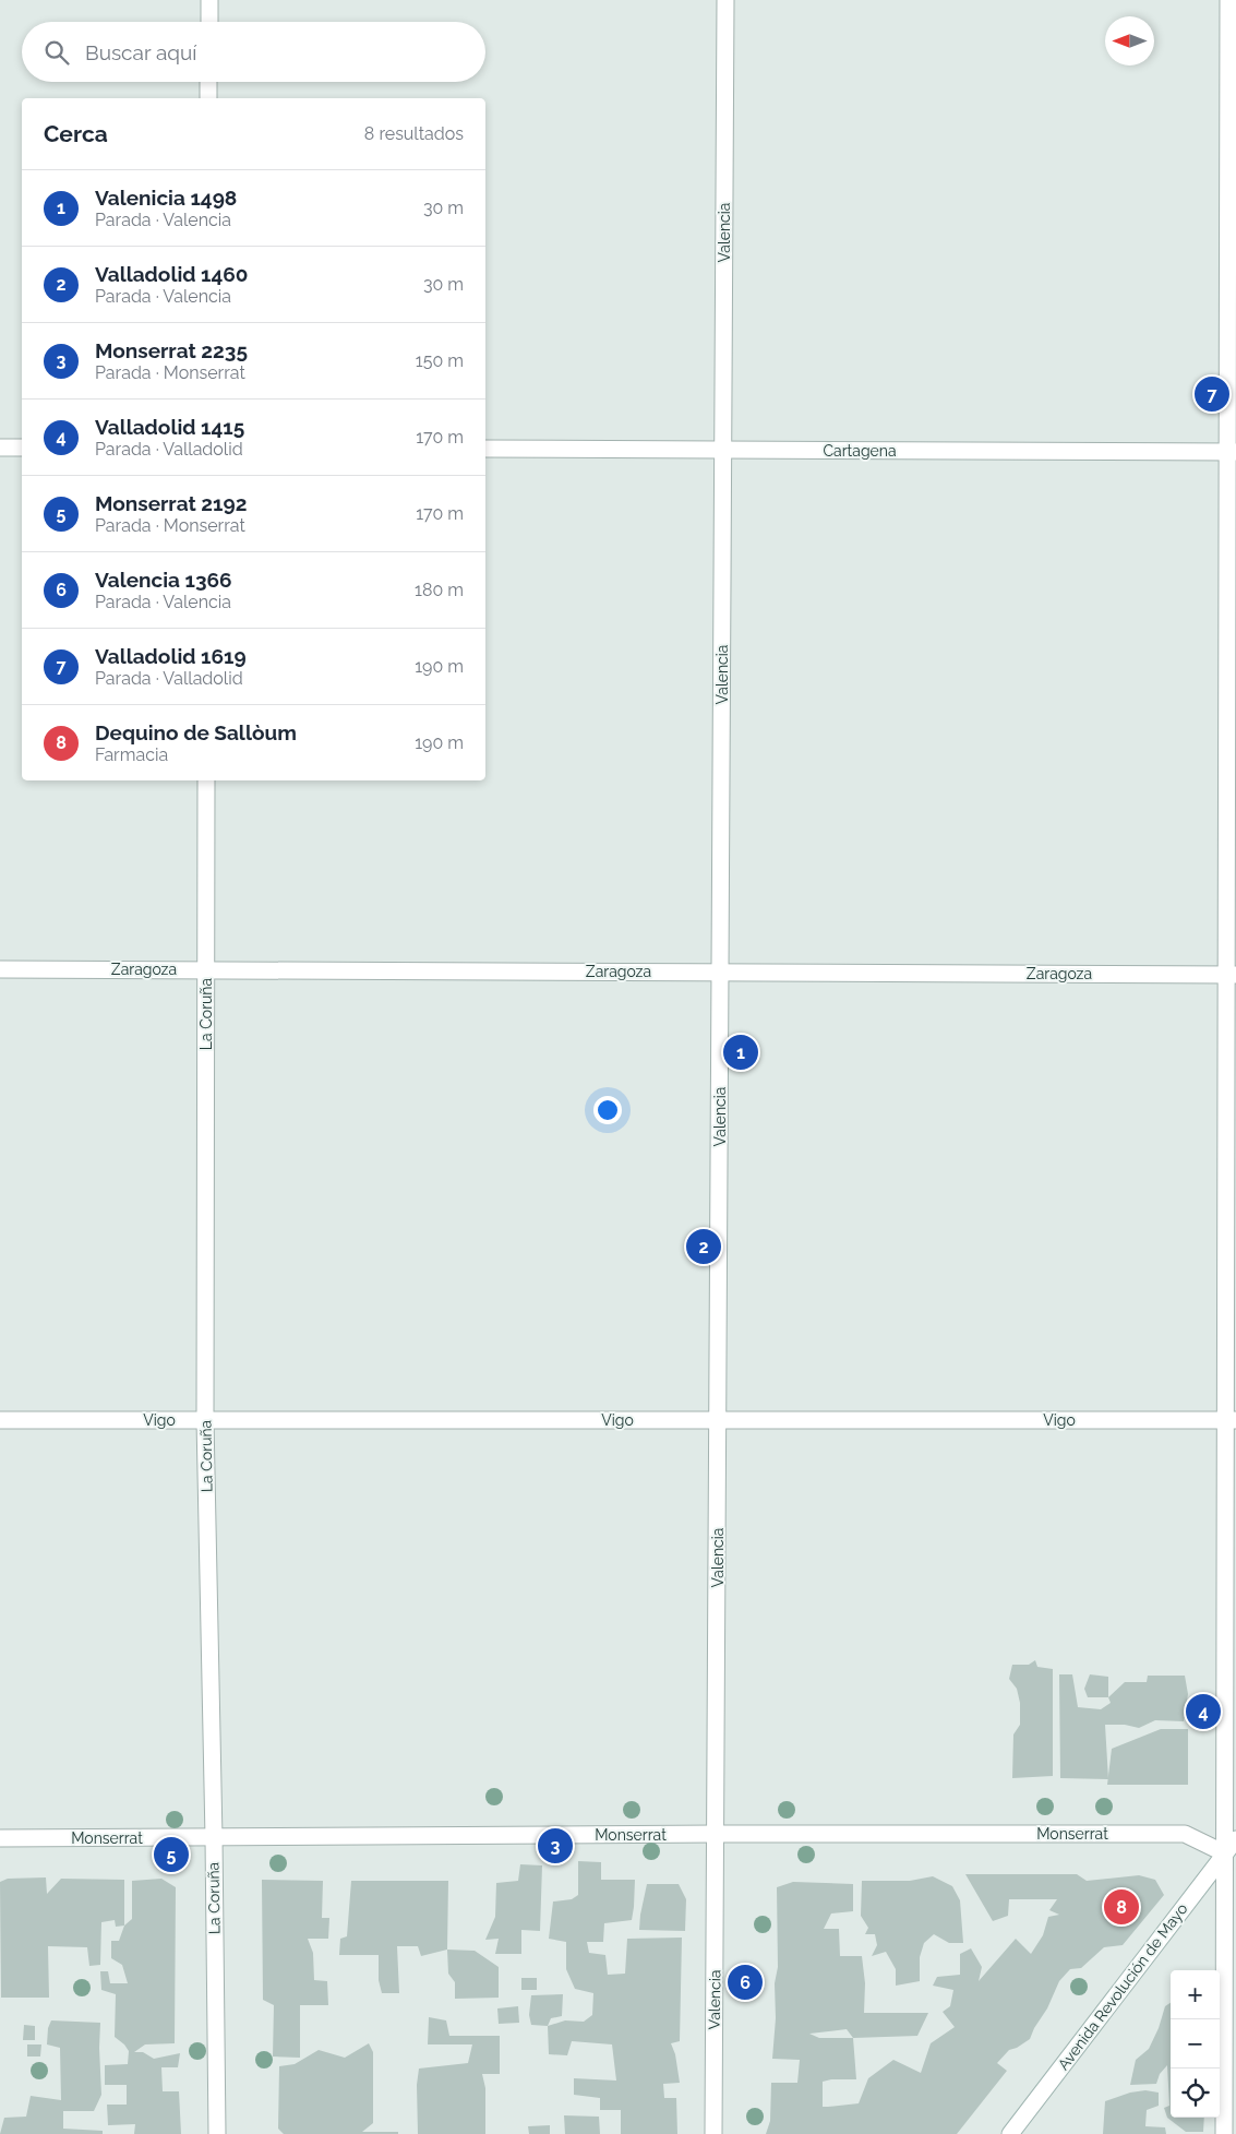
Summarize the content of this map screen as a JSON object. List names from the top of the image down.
{
  "streets": {
    "street": [
      "Valencia",
      "Cartagena",
      "Zaragoza",
      "La Coruña",
      "Vigo",
      "Monserrat",
      "Avenida Revolución de Mayo"
    ]
  },
  "crossings": [
    ["Valencia", "Cartagena"],
    ["Valencia", "Zaragoza"],
    ["Valencia", "Vigo"],
    ["Valencia", "Monserrat"],
    ["Zaragoza", "La Coruña"],
    ["La Coruña", "Vigo"],
    ["La Coruña", "Monserrat"],
    ["Monserrat", "Avenida Revolución de Mayo"]
  ],
  "north": "left",
  "page": {
    "search": "Buscar aquí",
    "heading": ["Cerca", "8 resultados"],
    "list": [
      {
        "mark": "1",
        "name": "Valenicia 1498",
        "note": "Parada · Valencia",
        "value": "30 m"
      },
      {
        "mark": "2",
        "name": "Valladolid 1460",
        "note": "Parada · Valencia",
        "value": "30 m"
      },
      {
        "mark": "3",
        "name": "Monserrat 2235",
        "note": "Parada · Monserrat",
        "value": "150 m"
      },
      {
        "mark": "4",
        "name": "Valladolid 1415",
        "note": "Parada · Valladolid",
        "value": "170 m"
      },
      {
        "mark": "5",
        "name": "Monserrat 2192",
        "note": "Parada · Monserrat",
        "value": "170 m"
      },
      {
        "mark": "6",
        "name": "Valencia 1366",
        "note": "Parada · Valencia",
        "value": "180 m"
      },
      {
        "mark": "7",
        "name": "Valladolid 1619",
        "note": "Parada · Valladolid",
        "value": "190 m"
      },
      {
        "mark": "8",
        "name": "Dequino de Sallòum",
        "note": "Farmacia",
        "value": "190 m"
      }
    ],
    "pins": [
      "7",
      "1",
      "2",
      "4",
      "3",
      "5",
      "8",
      "6"
    ],
    "map_buttons": ["+", "−"]
  }
}
